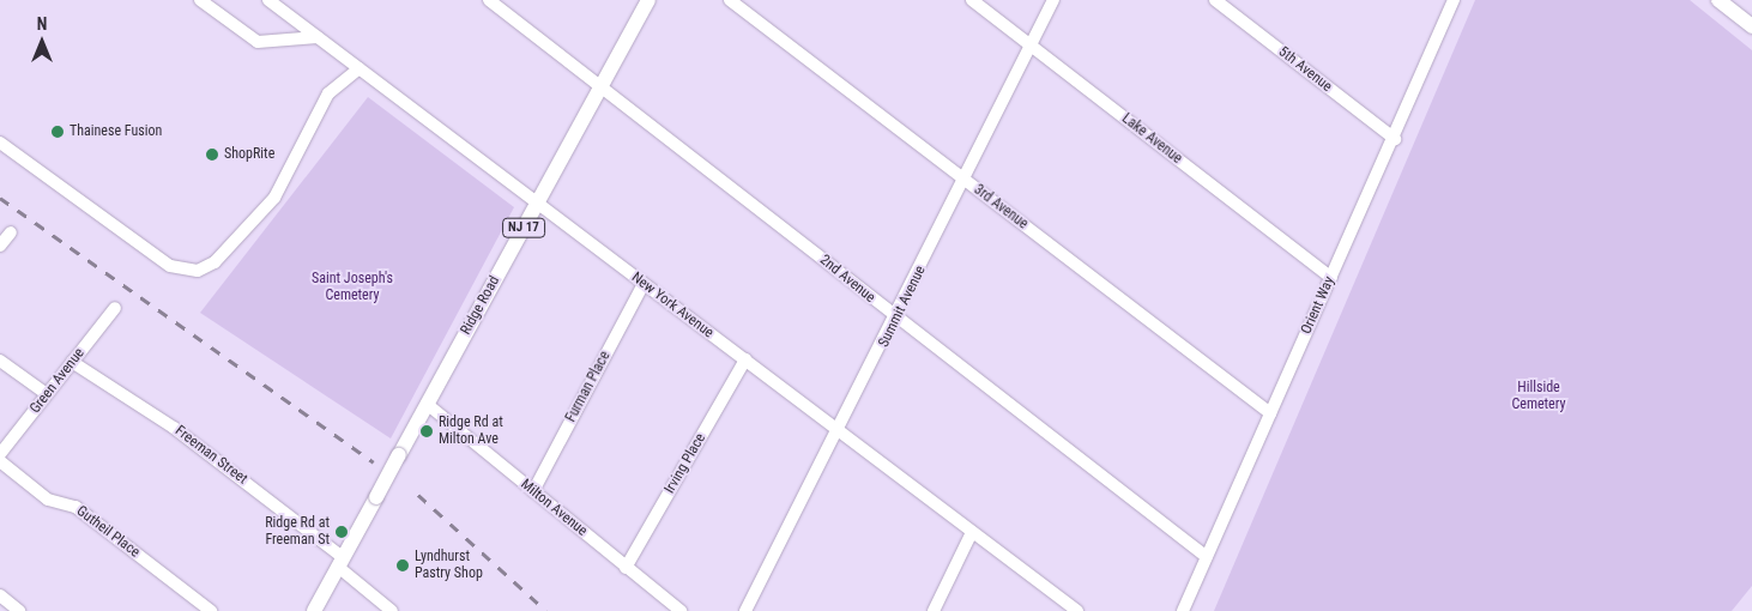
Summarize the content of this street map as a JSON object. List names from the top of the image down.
{
  "streets": {
    "main road": ["NJ 17", "Ridge Road"],
    "street": [
      "5th Avenue",
      "Lake Avenue",
      "3rd Avenue",
      "2nd Avenue",
      "New York Avenue",
      "Orient Way",
      "Summit Avenue",
      "Green Avenue",
      "Furman Place",
      "Freeman Street",
      "Irving Place",
      "Milton Avenue",
      "Gutheil Place"
    ]
  },
  "crossings": [
    ["5th Avenue", "Orient Way"],
    ["Lake Avenue", "Orient Way"],
    ["Lake Avenue", "Summit Avenue"],
    ["3rd Avenue", "Orient Way"],
    ["3rd Avenue", "Summit Avenue"],
    ["2nd Avenue", "Ridge Road"],
    ["2nd Avenue", "Orient Way"],
    ["2nd Avenue", "Summit Avenue"],
    ["Ridge Road", "New York Avenue"],
    ["Ridge Road", "Freeman Street"],
    ["Ridge Road", "Milton Avenue"],
    ["New York Avenue", "Summit Avenue"],
    ["New York Avenue", "Furman Place"],
    ["New York Avenue", "Irving Place"],
    ["Green Avenue", "Freeman Street"],
    ["Furman Place", "Milton Avenue"],
    ["Irving Place", "Milton Avenue"]
  ],
  "parks": ["Saint Joseph's Cemetery", "Hillside Cemetery"],
  "places": [
    "Thainese Fusion",
    "ShopRite",
    "Ridge Rd at Milton Ave",
    "Ridge Rd at Freeman St",
    "Lyndhurst Pastry Shop"
  ],
  "north": "top"
}
